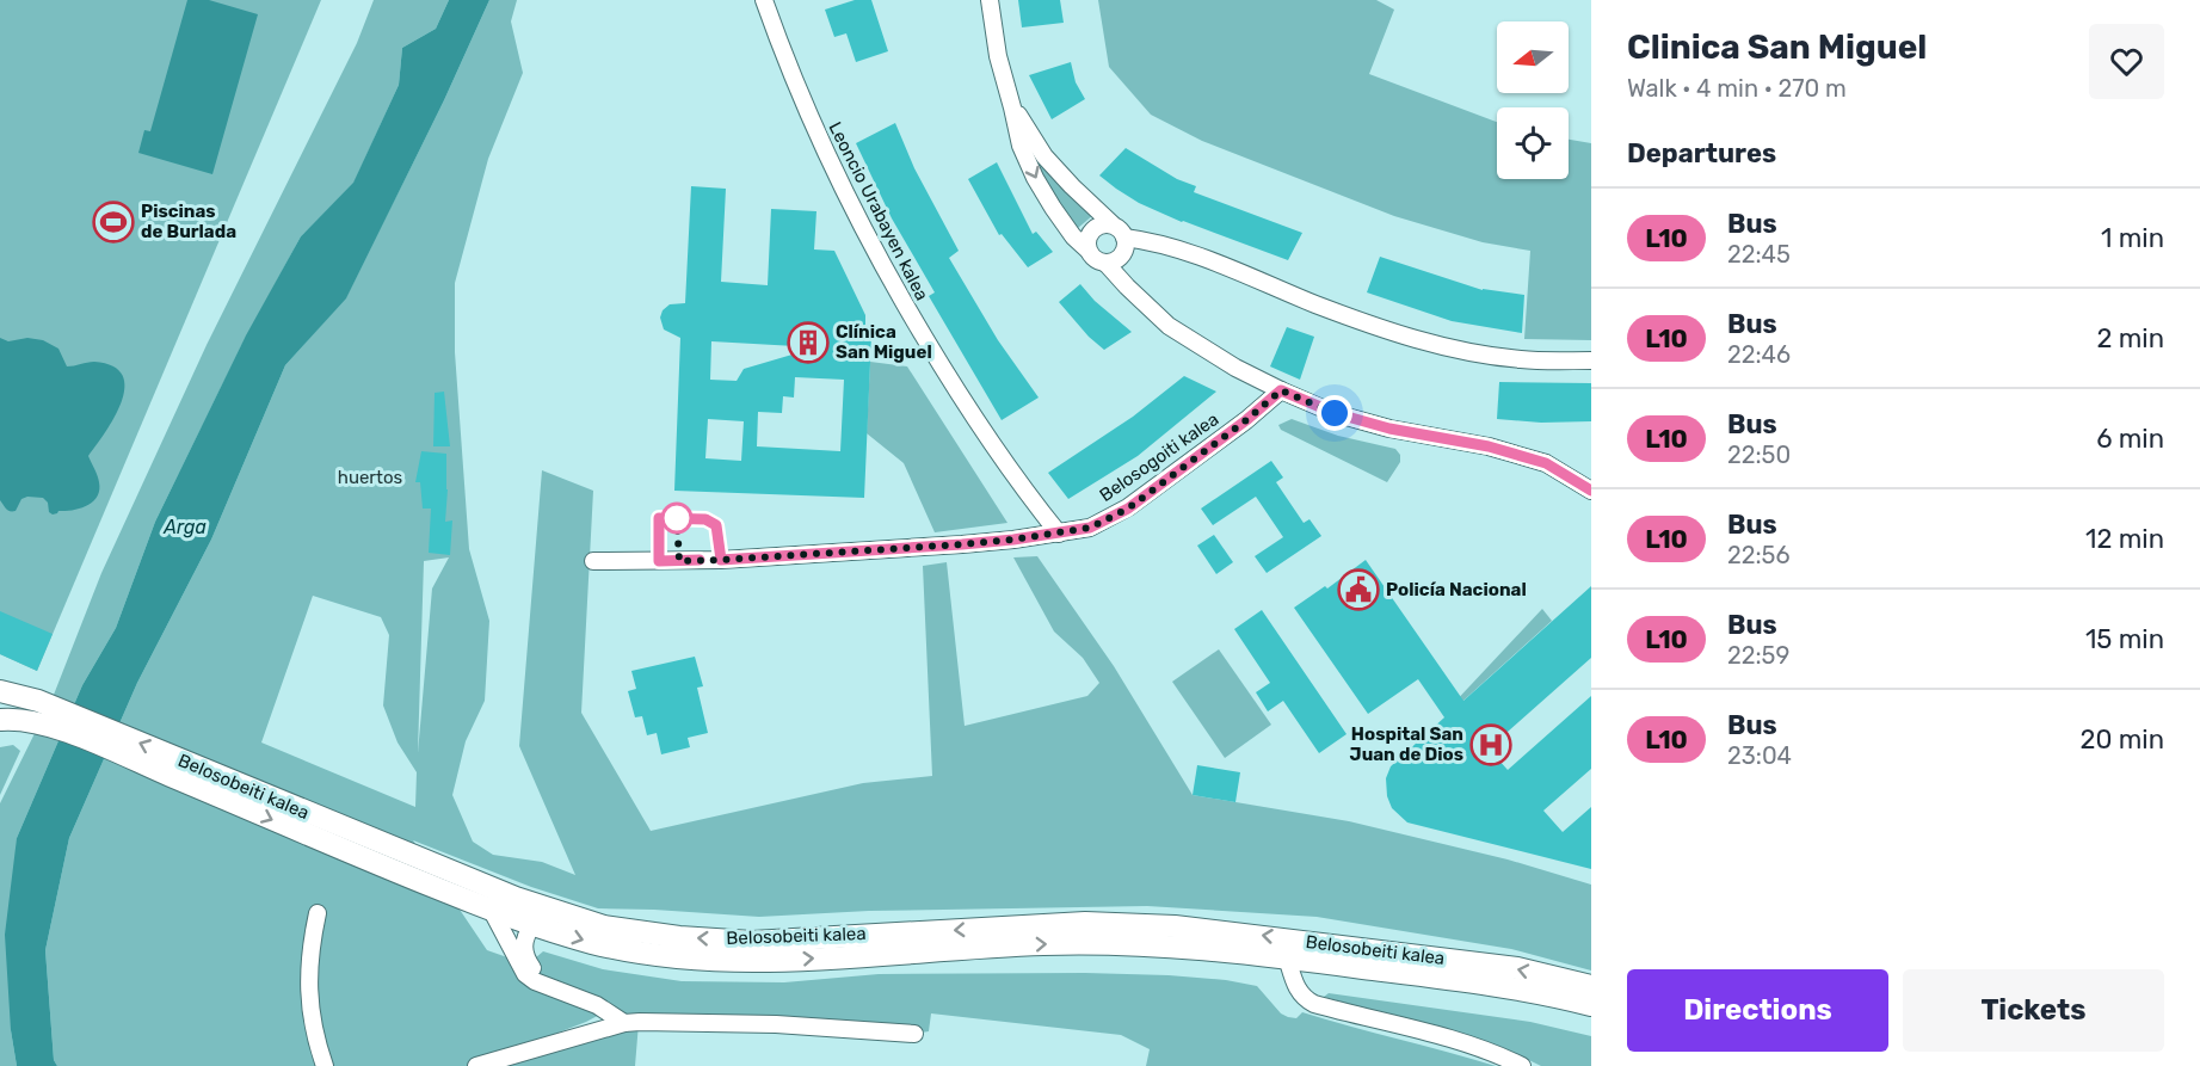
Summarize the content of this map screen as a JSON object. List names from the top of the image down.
{
  "streets": {
    "main road": ["Belosobeiti kalea"],
    "street": ["Leoncio Urabayen kalea", "Belosogoiti kalea"]
  },
  "crossings": [
    ["Leoncio Urabayen kalea", "Belosogoiti kalea"]
  ],
  "water": ["Arga"],
  "parks": ["huertos"],
  "places": {
    "sports": ["Piscinas de Burlada"],
    "building": ["Clínica San Miguel"],
    "public building": ["Policía Nacional"],
    "hospital": ["Hospital San Juan de Dios"]
  },
  "lines": ["bus line L10"],
  "north": "left",
  "page": {
    "heading": [
      ["Clinica San Miguel", "Walk · 4 min · 270 m"],
      "Departures"
    ],
    "list": [
      {
        "mark": "L10",
        "name": "Bus",
        "note": "22:45",
        "value": "1 min"
      },
      {
        "mark": "L10",
        "name": "Bus",
        "note": "22:46",
        "value": "2 min"
      },
      {
        "mark": "L10",
        "name": "Bus",
        "note": "22:50",
        "value": "6 min"
      },
      {
        "mark": "L10",
        "name": "Bus",
        "note": "22:56",
        "value": "12 min"
      },
      {
        "mark": "L10",
        "name": "Bus",
        "note": "22:59",
        "value": "15 min"
      },
      {
        "mark": "L10",
        "name": "Bus",
        "note": "23:04",
        "value": "20 min"
      }
    ],
    "buttons": ["Directions", "Tickets"]
  }
}
